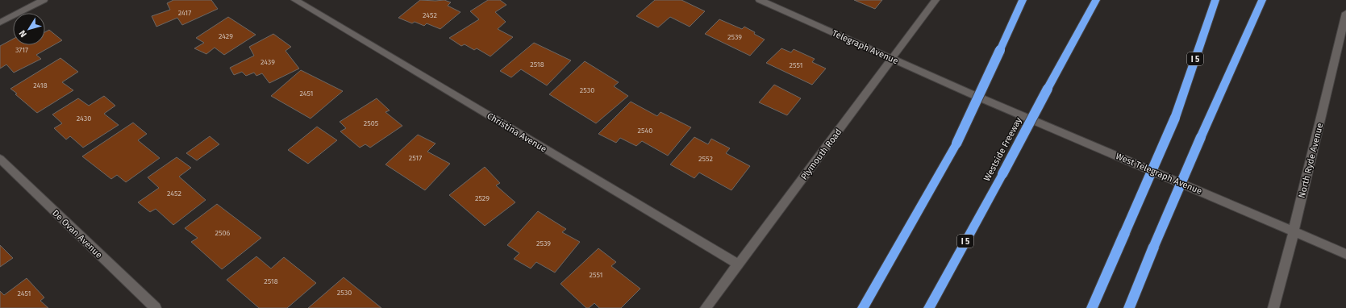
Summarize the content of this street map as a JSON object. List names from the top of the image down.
{
  "streets": {
    "highway": ["I 5", "Westside Freeway"],
    "street": [
      "Telegraph Avenue",
      "Christina Avenue",
      "Plymouth Road",
      "North Ryde Avenue",
      "West Telegraph Avenue",
      "De Ovan Avenue"
    ]
  },
  "crossings": [
    ["Telegraph Avenue", "Plymouth Road"],
    ["Telegraph Avenue", "West Telegraph Avenue"],
    ["Christina Avenue", "Plymouth Road"],
    ["North Ryde Avenue", "West Telegraph Avenue"]
  ],
  "house_numbers": [
    "2417",
    "2452",
    "2429",
    "2539",
    "3717",
    "2439",
    "2518",
    "2551",
    "2418",
    "2530",
    "2451",
    "2430",
    "2505",
    "2540",
    "2517",
    "2552",
    "2452",
    "2529",
    "2506",
    "2539",
    "2551",
    "2518",
    "2530",
    "2451"
  ],
  "north": "bottom left"
}
